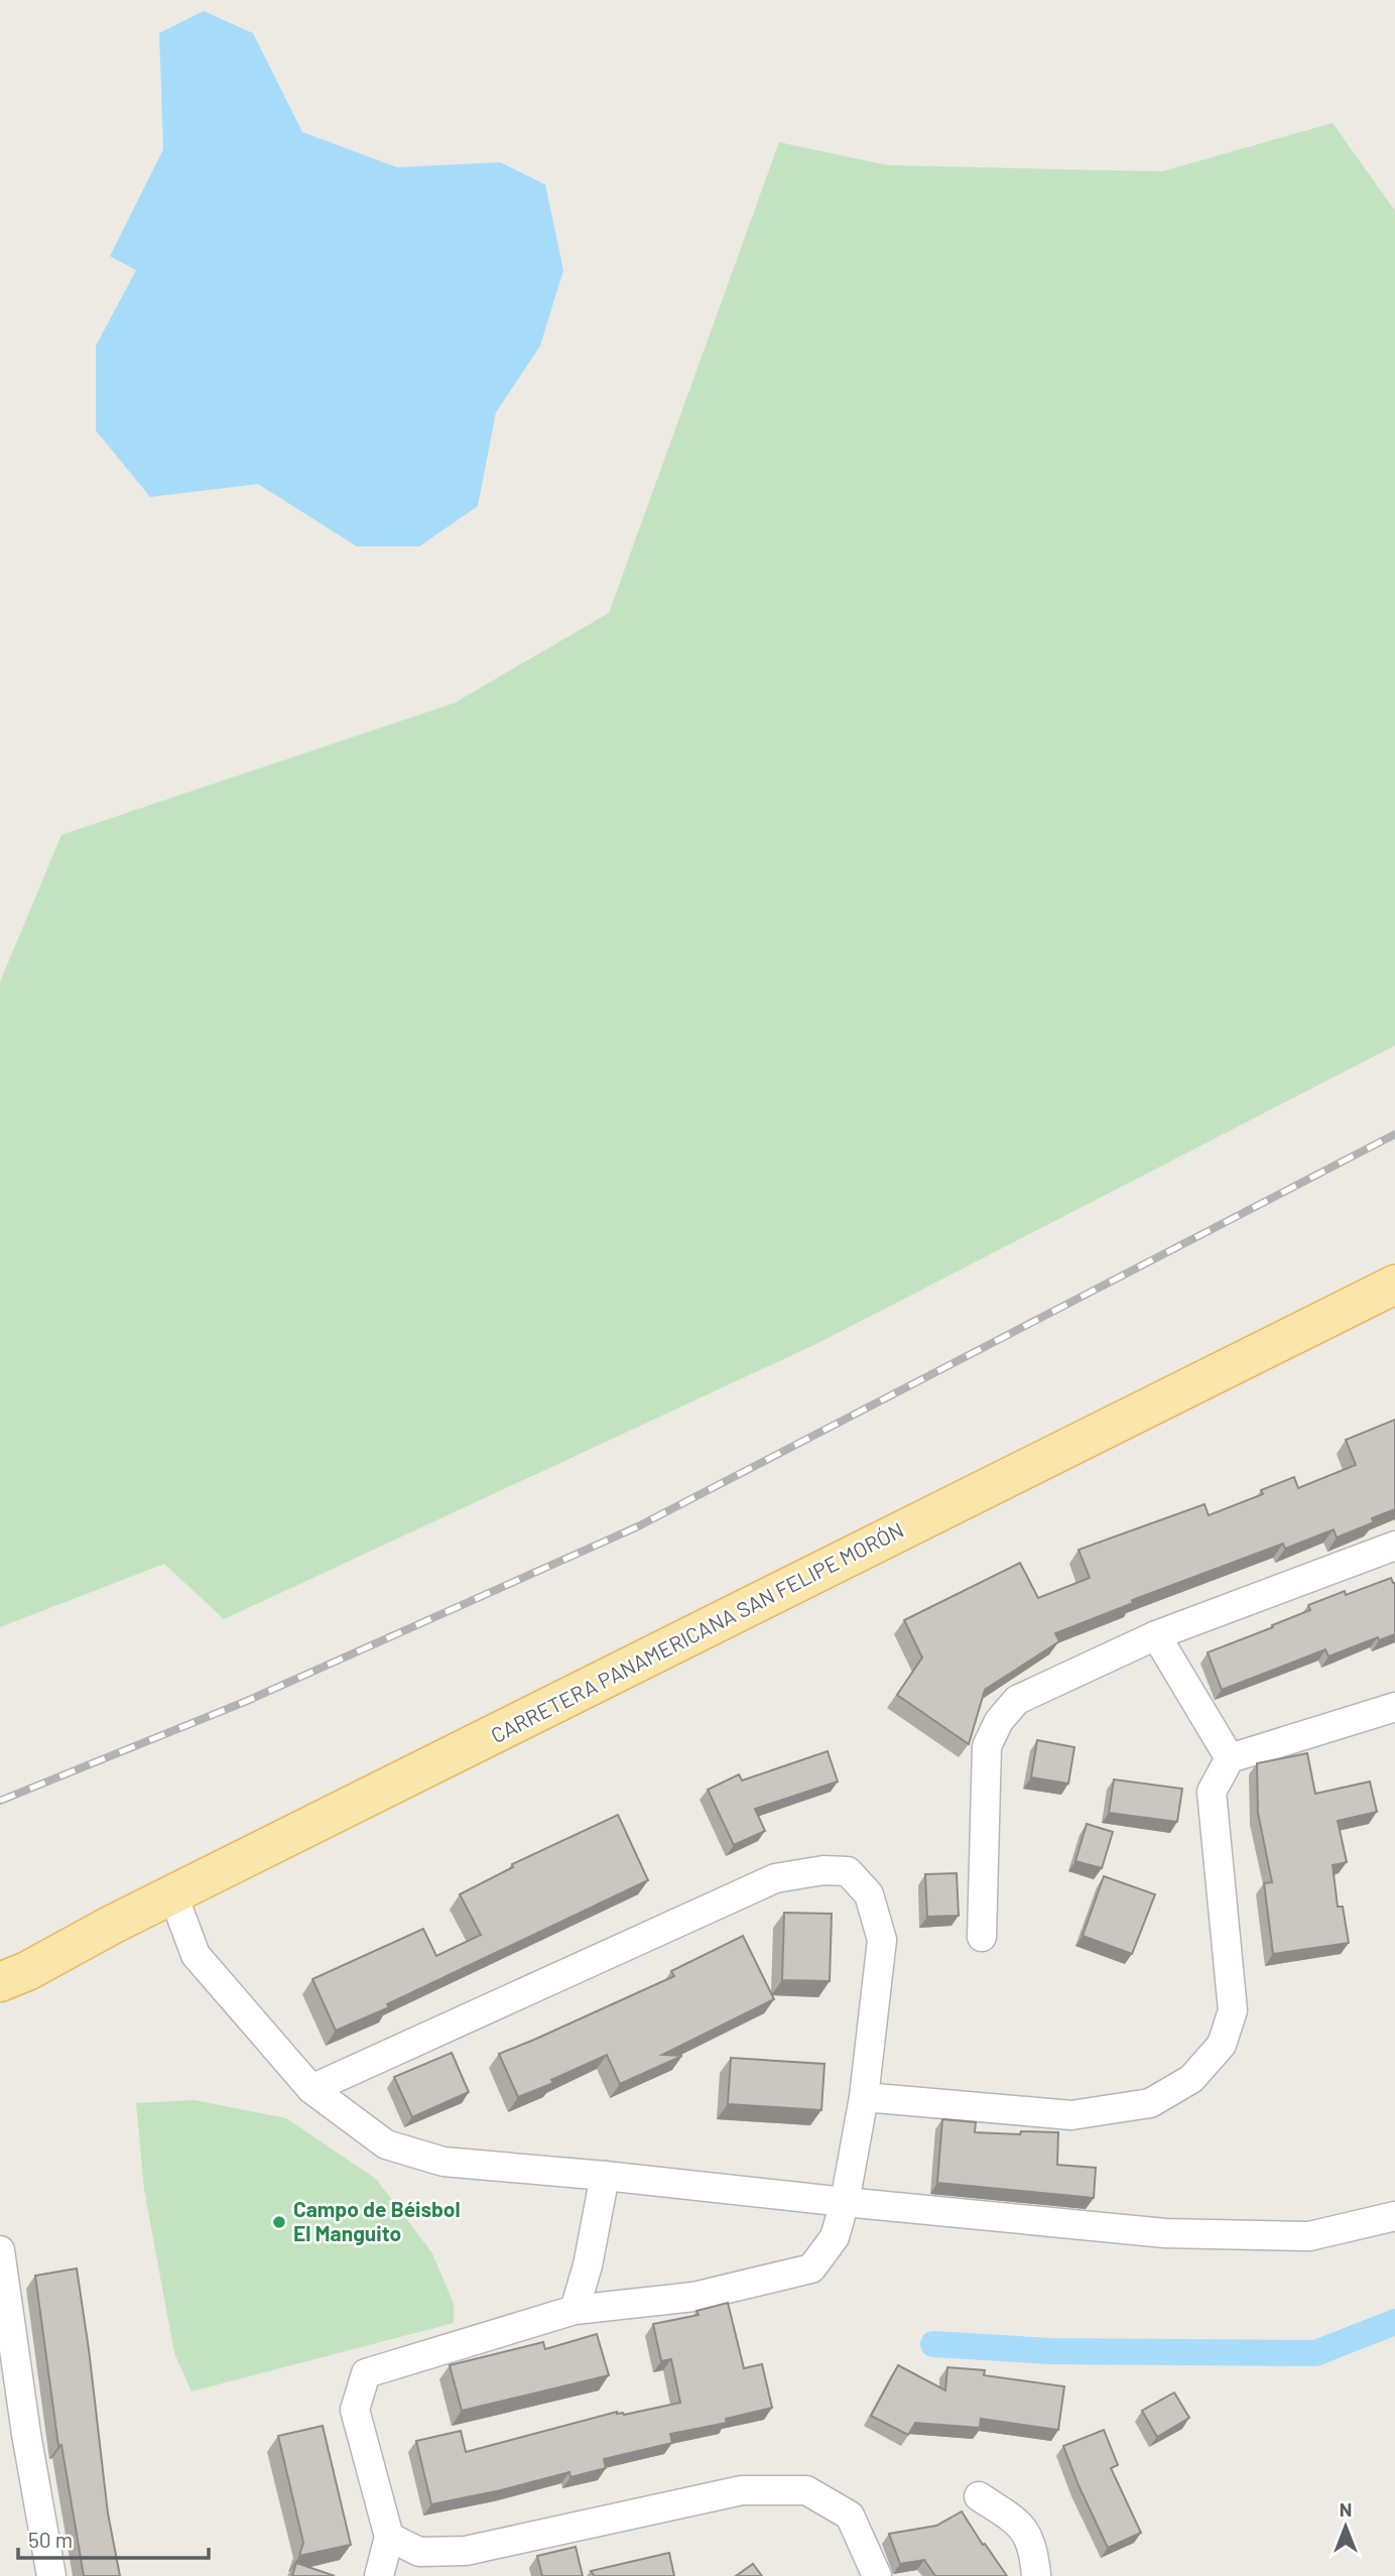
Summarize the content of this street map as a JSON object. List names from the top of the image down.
{
  "streets": {
    "main road": ["CARRETERA PANAMERICANA SAN FELIPE MORÓN"]
  },
  "places": ["Campo de Béisbol El Manguito"],
  "scale_bar": "50 m",
  "north": "top"
}
